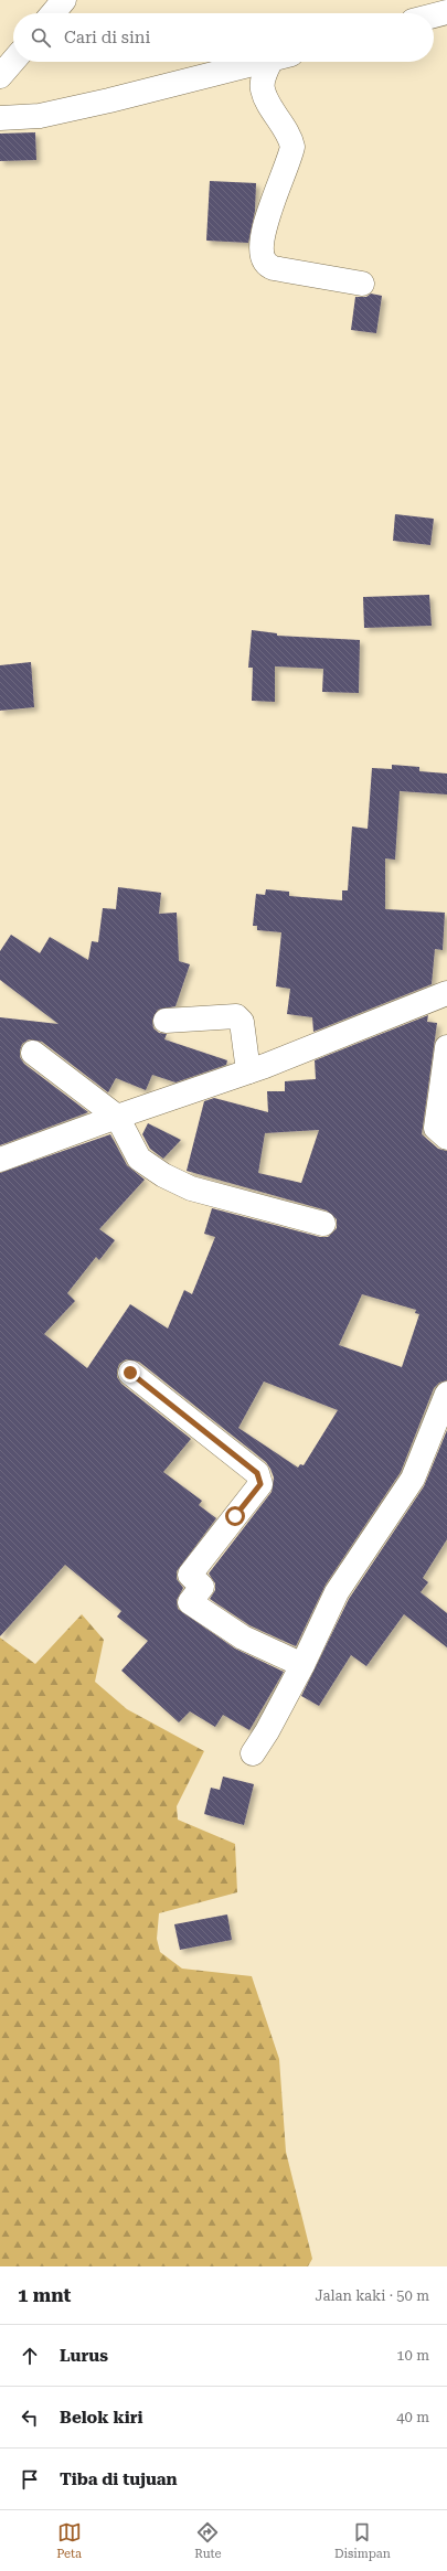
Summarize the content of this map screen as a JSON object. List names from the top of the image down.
{
  "page": {
    "search": "Cari di sini",
    "heading": ["1 mnt", "Jalan kaki · 50 m"],
    "list": [
      ["Lurus", "10 m"],
      ["Belok kiri", "40 m"],
      "Tiba di tujuan"
    ],
    "nav": ["Peta", "Rute", "Disimpan"]
  }
}
